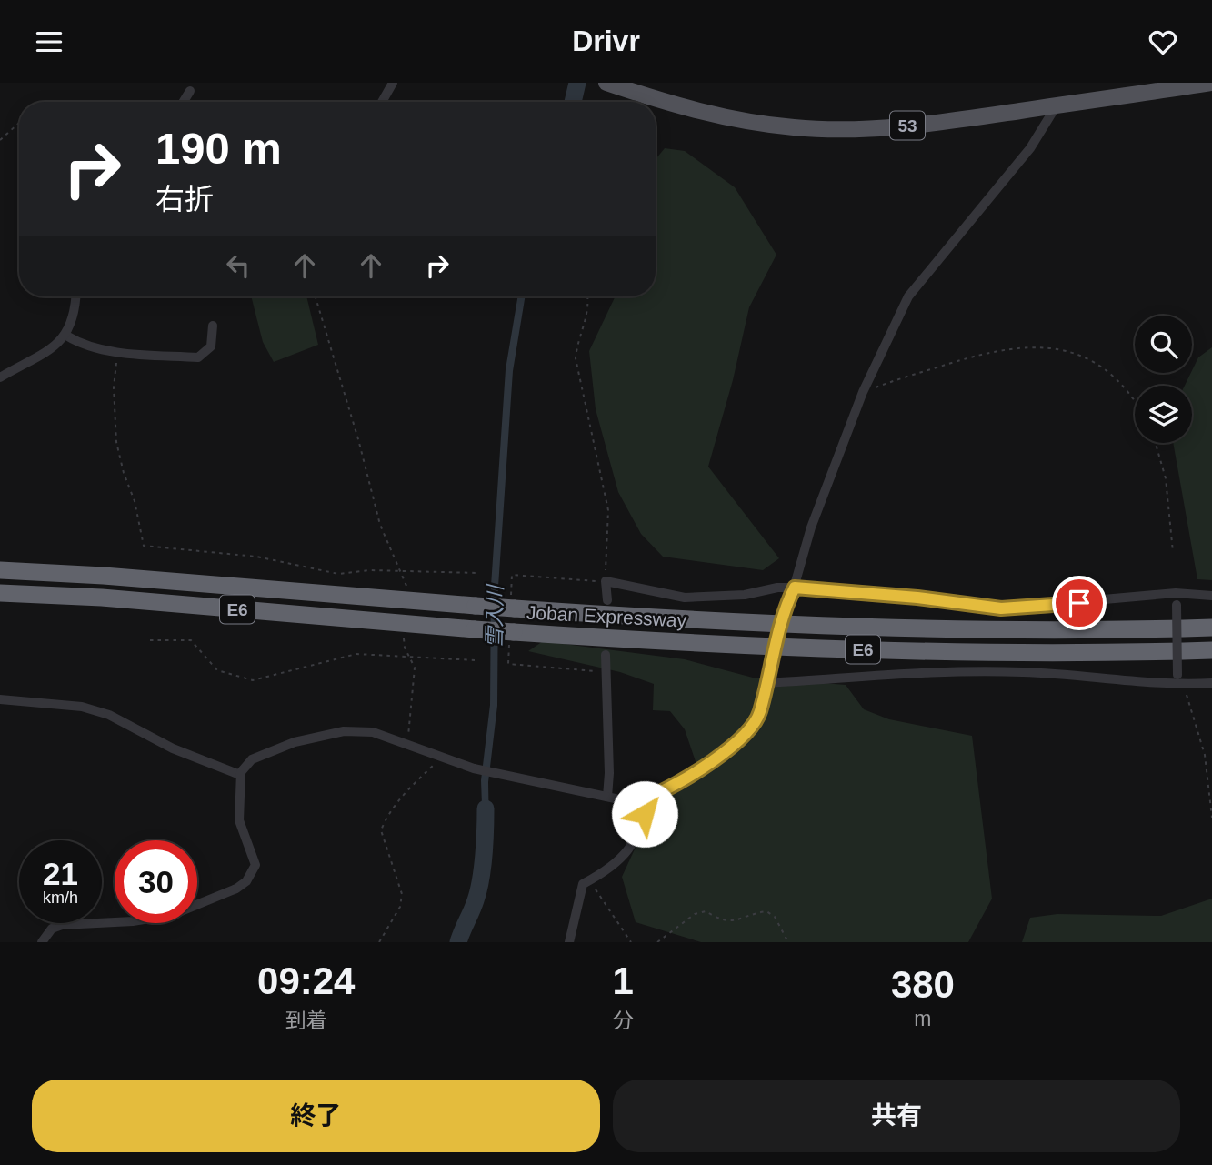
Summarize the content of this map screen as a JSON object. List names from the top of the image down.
{
  "streets": {
    "highway": ["E6", "Joban Expressway"],
    "main road": ["53"]
  },
  "water": ["雪入川"],
  "page": {
    "header": "Drivr",
    "turn": ["190 m", "右折"],
    "speed": "21 km/h",
    "limit": "30",
    "eta": [
      "09:24",
      "到着",
      "1",
      "分",
      "380",
      "m"
    ],
    "buttons": ["終了", "共有"]
  }
}
